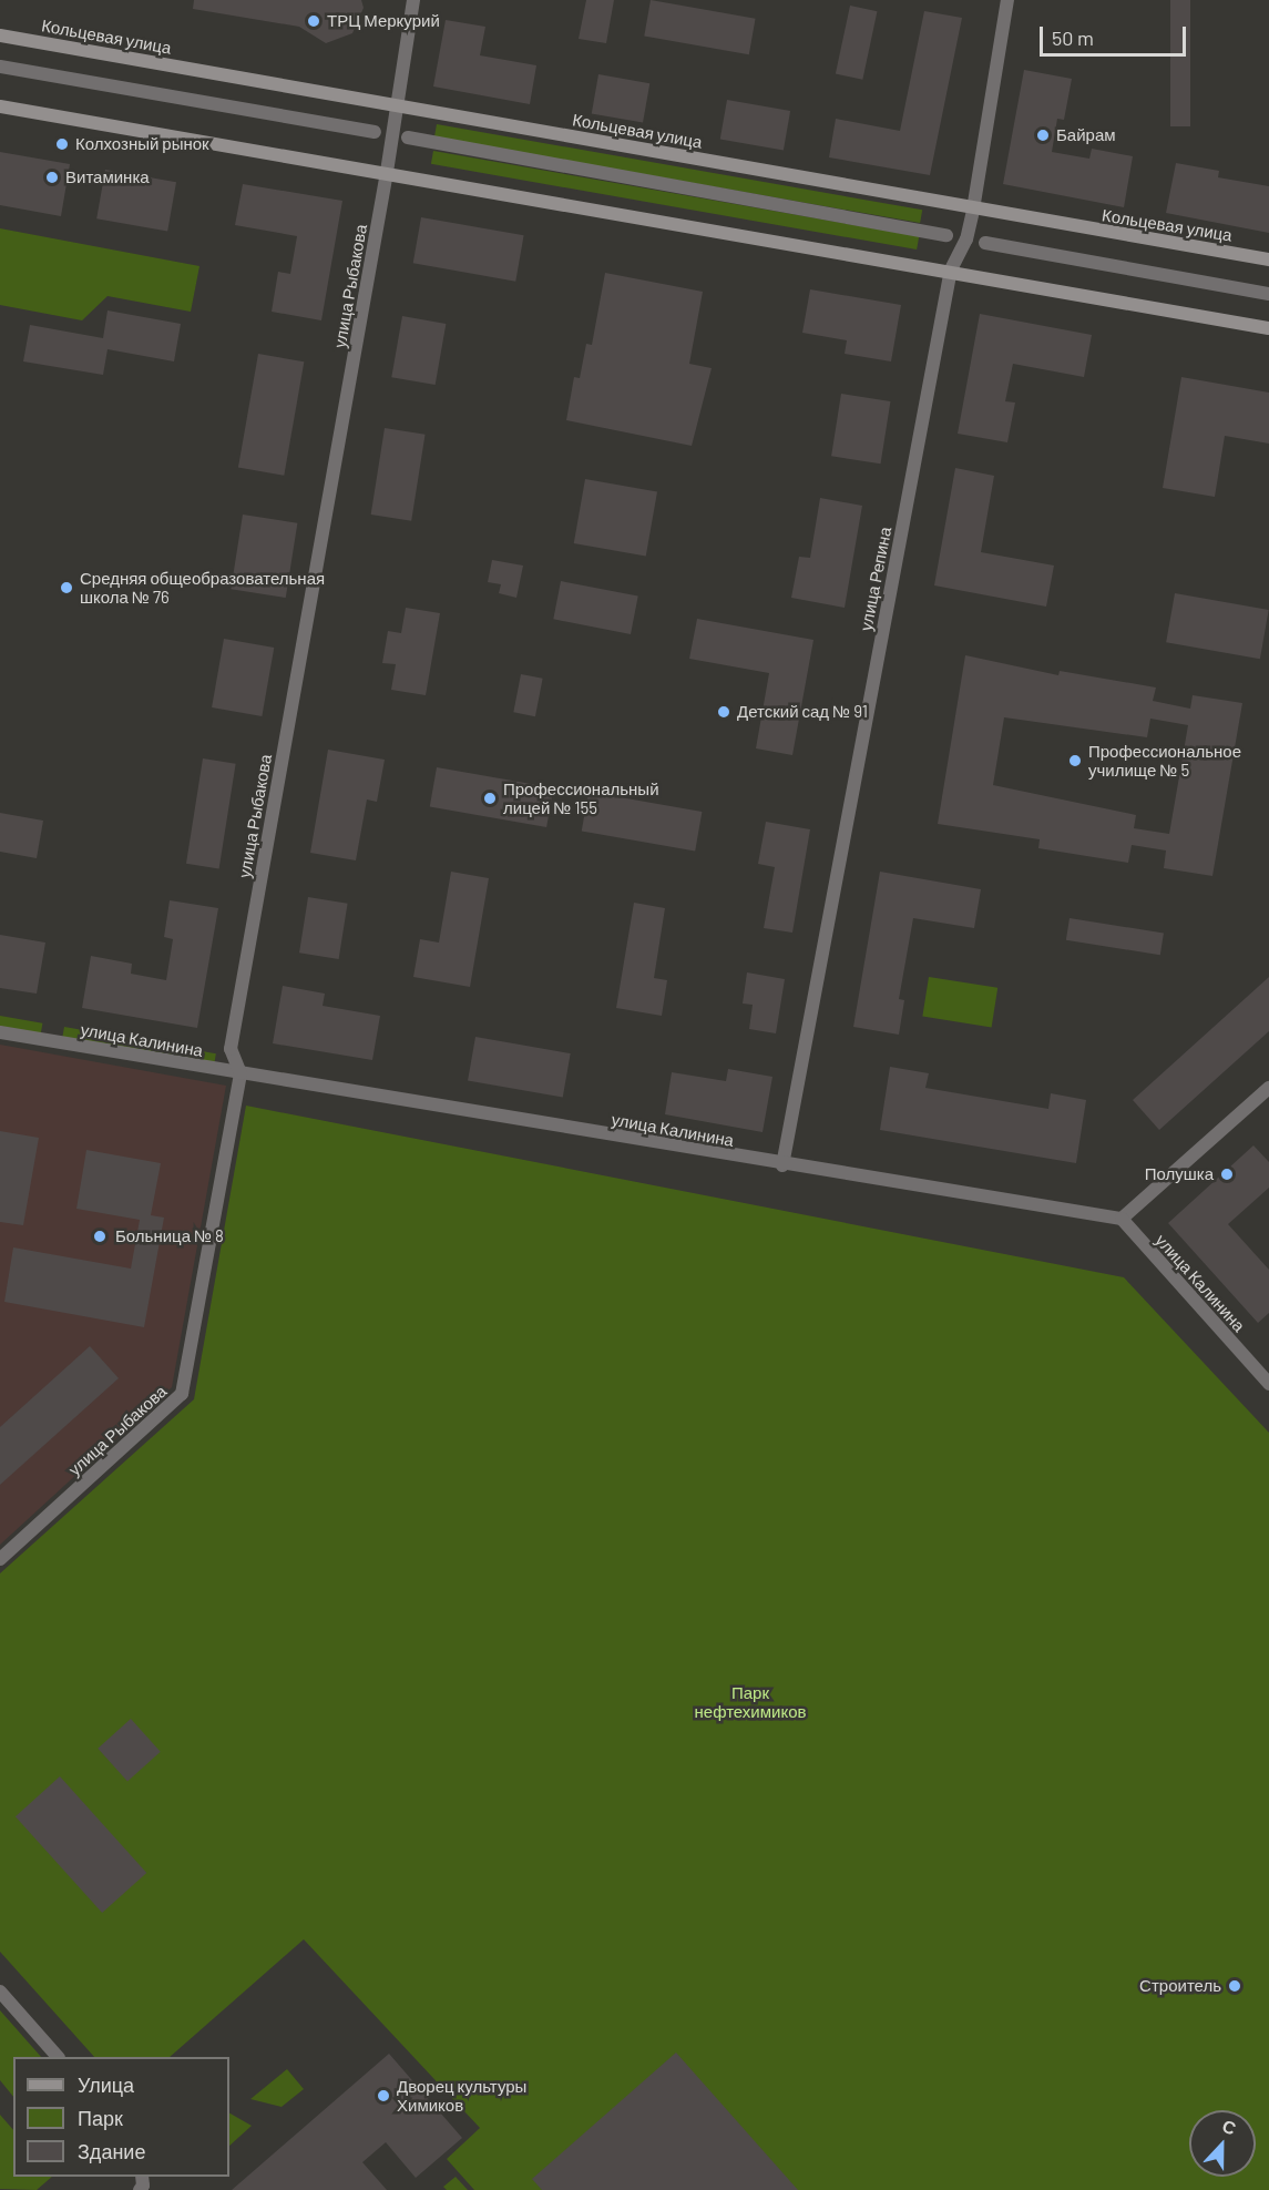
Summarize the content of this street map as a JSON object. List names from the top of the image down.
{
  "streets": {
    "main road": ["Кольцевая улица"],
    "street": ["улица Рыбакова", "улица Репина", "улица Калинина"]
  },
  "crossings": [
    ["Кольцевая улица", "улица Рыбакова"],
    ["Кольцевая улица", "улица Репина"],
    ["улица Рыбакова", "улица Калинина"],
    ["улица Репина", "улица Калинина"]
  ],
  "parks": ["Парк нефтехимиков"],
  "places": [
    "ТРЦ Меркурий",
    "Байрам",
    "Колхозный рынок",
    "Витаминка",
    "Средняя общеобразовательная школа № 76",
    "Детский сад № 91",
    "Профессиональное училище № 5",
    "Профессиональный лицей № 155",
    "Полушка",
    "Больница № 8",
    "Строитель",
    "Дворец культуры Химиков"
  ],
  "legend": ["Улица", "Парк", "Здание"],
  "scale_bar": "50 m",
  "north": "top"
}
